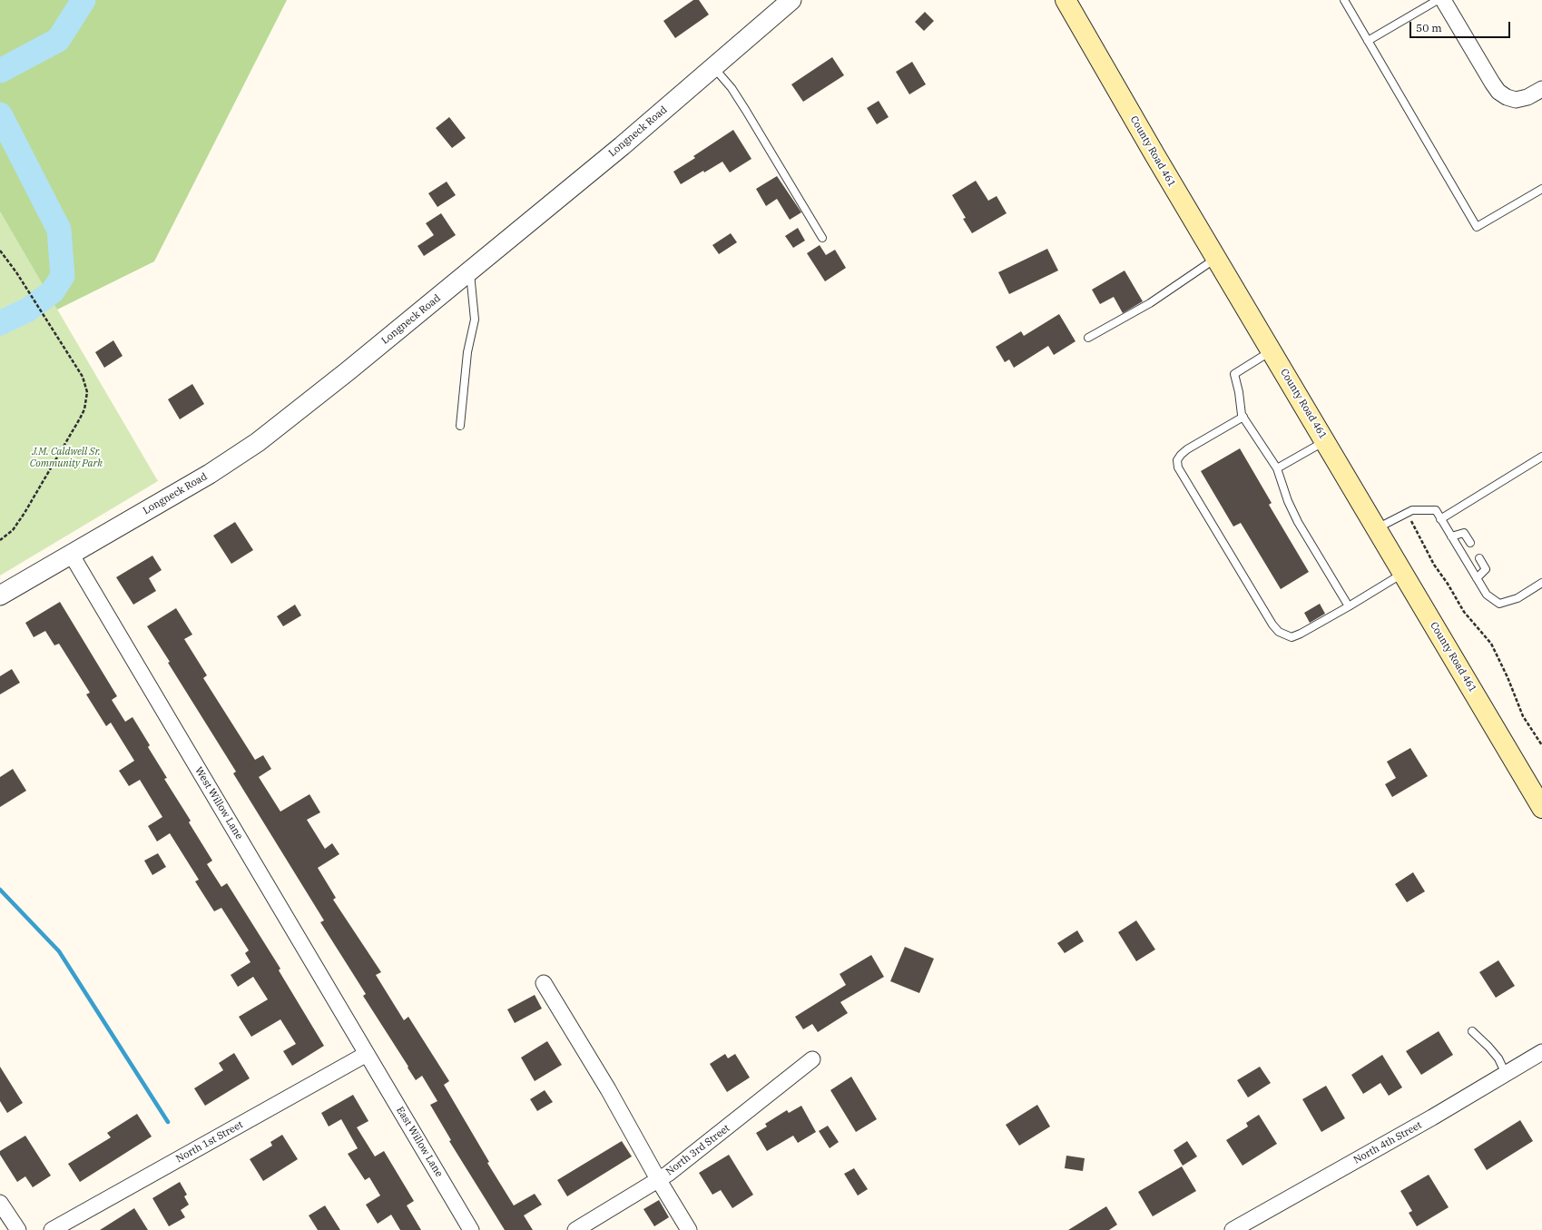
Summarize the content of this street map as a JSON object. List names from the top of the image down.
{
  "streets": {
    "main road": ["County Road 461"],
    "street": [
      "Longneck Road",
      "West Willow Lane",
      "North 1st Street",
      "East Willow Lane",
      "North 4th Street",
      "North 3rd Street"
    ]
  },
  "crossings": [
    ["Longneck Road", "West Willow Lane"],
    ["West Willow Lane", "North 1st Street"],
    ["West Willow Lane", "East Willow Lane"],
    ["North 1st Street", "East Willow Lane"]
  ],
  "parks": ["J.M. Caldwell Sr. Community Park"],
  "scale_bar": "50 m"
}
